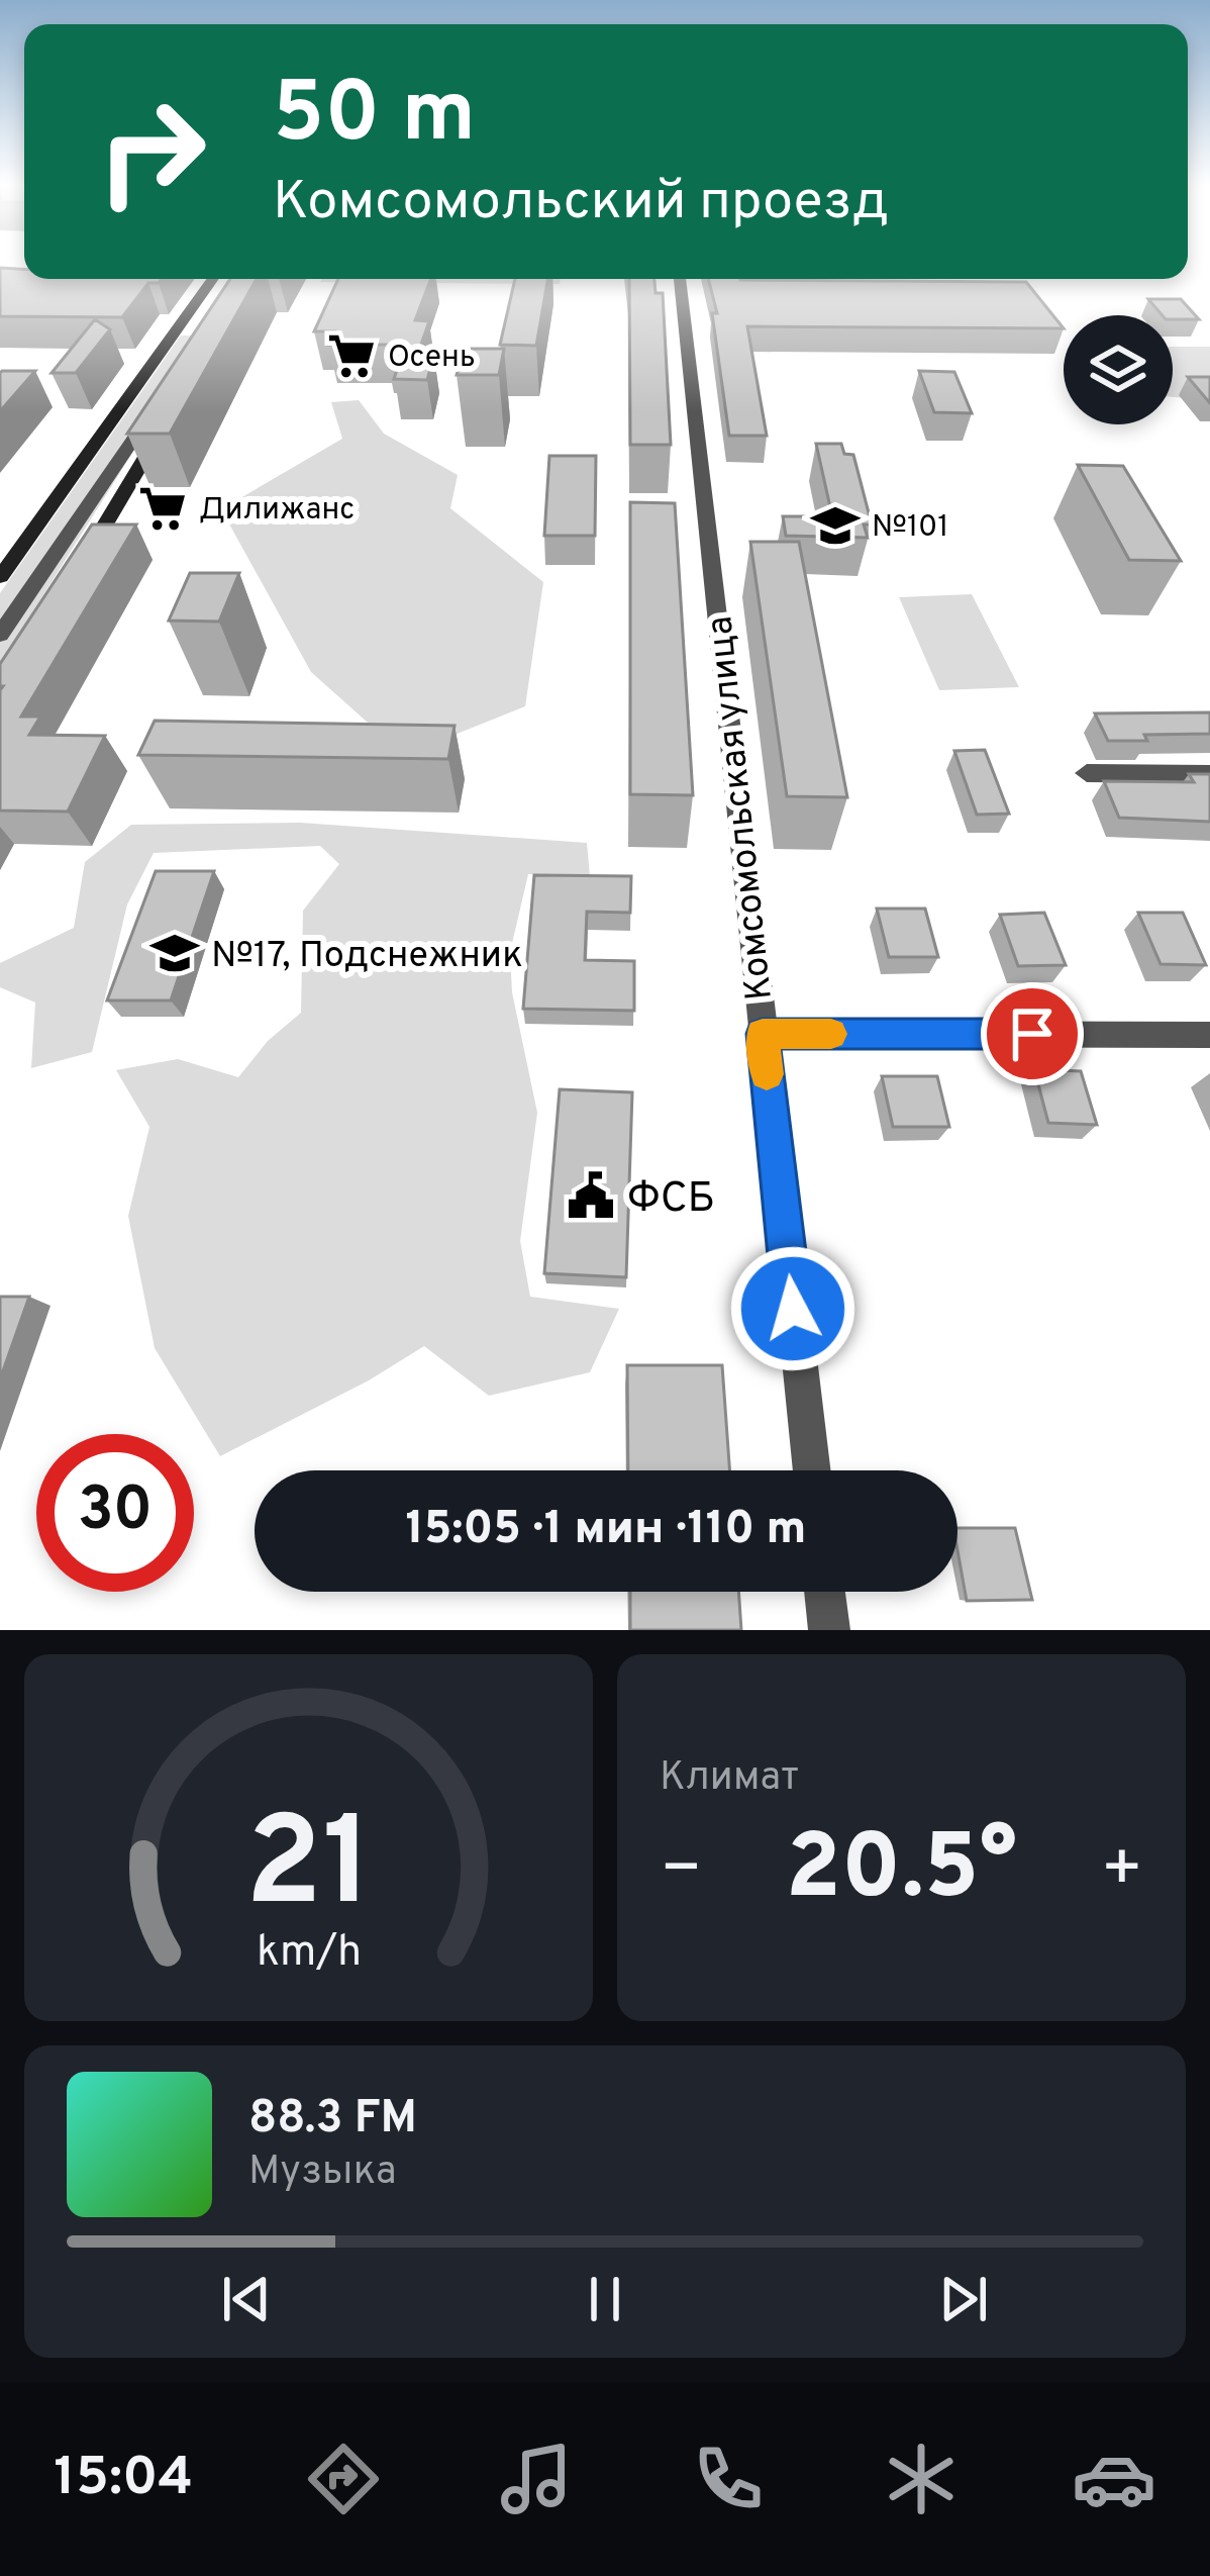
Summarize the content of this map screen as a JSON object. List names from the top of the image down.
{
  "streets": {
    "street": ["Комсомольская улица"]
  },
  "places": {
    "supermarket": ["Осень", "Дилижанс"],
    "school or university": ["№101", "№17, Подснежник"],
    "public building": ["ФСБ"]
  },
  "page": {
    "turn": ["50 m", "Комсомольский проезд"],
    "limit": "30",
    "trip": "15:05 · 1 мин · 110 m",
    "tile": "Климат",
    "heat": ["−", "20.5°", "+"],
    "song": ["88.3 FM", "Музыка"],
    "tabs": "15:04",
    "gauge": ["21", "km/h"]
  }
}
